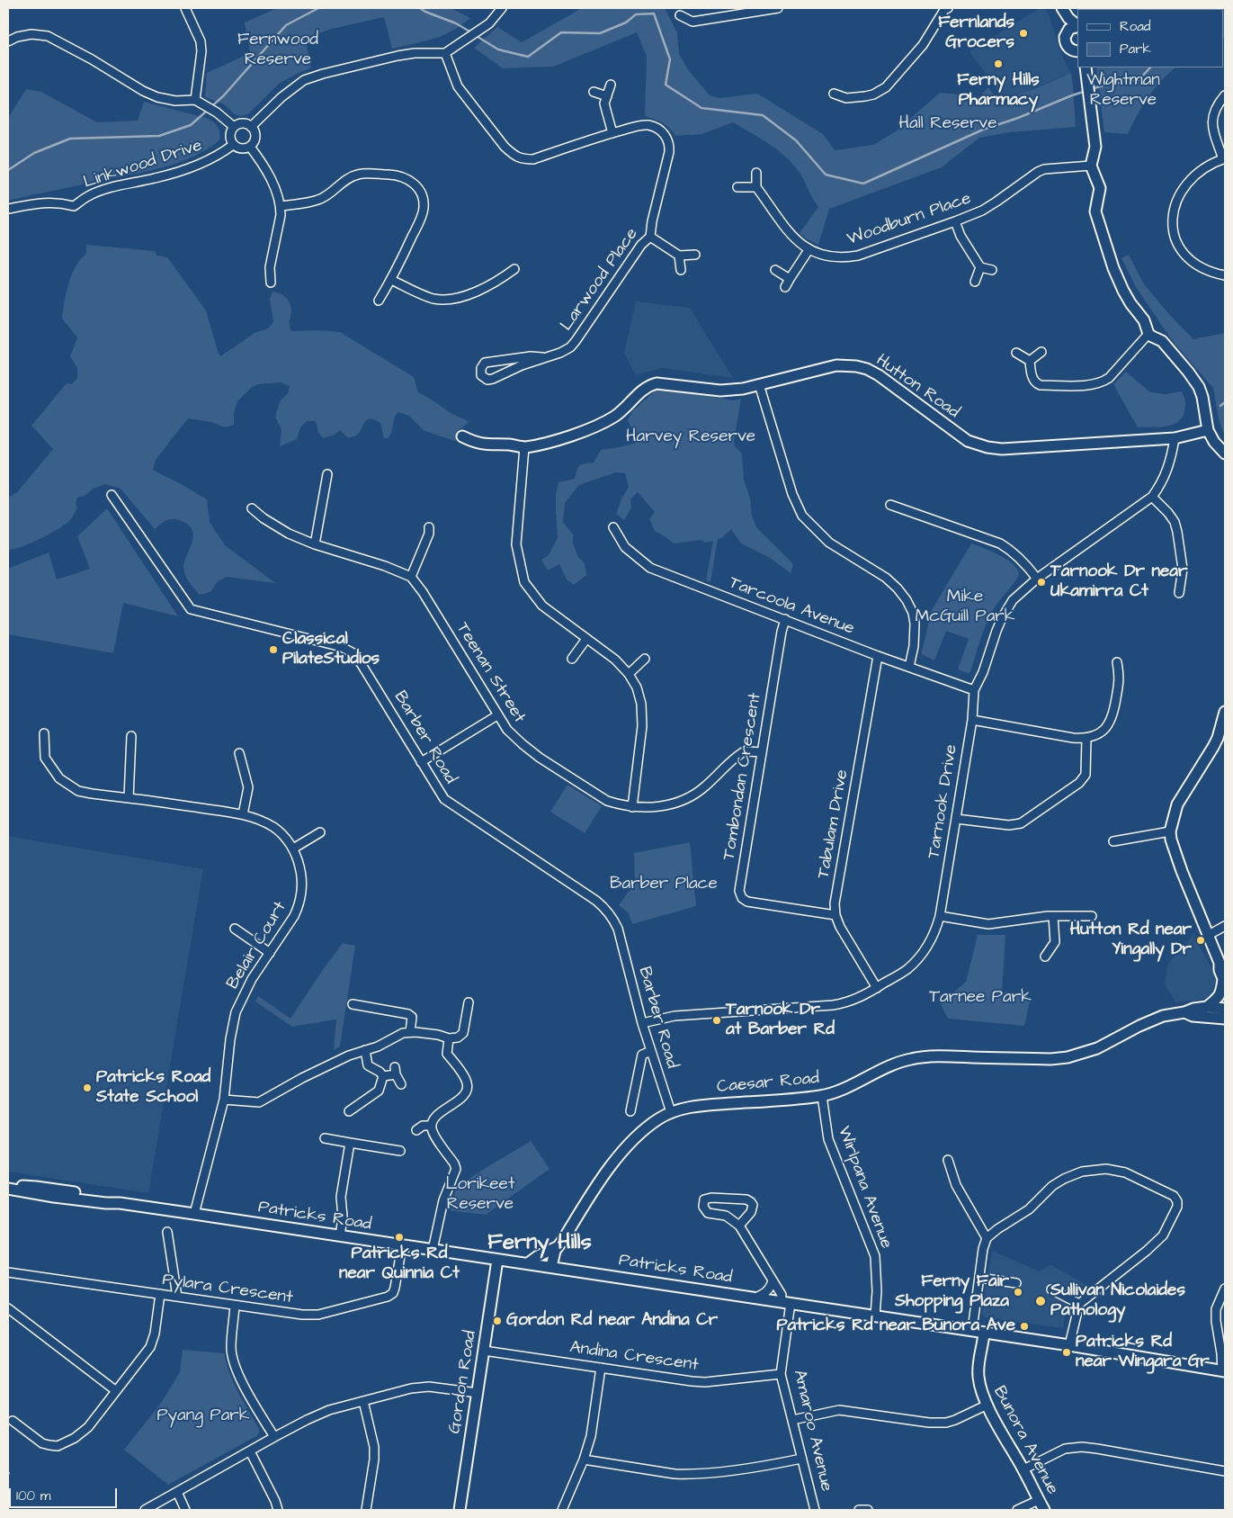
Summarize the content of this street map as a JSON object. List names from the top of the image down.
{
  "streets": {
    "street": [
      "Linkwood Drive",
      "Woodburn Place",
      "Larwood Place",
      "Hutton Road",
      "Tarcoola Avenue",
      "Teenan Street",
      "Barber Road",
      "Tombondan Crescent",
      "Tarnook Drive",
      "Tabulam Drive",
      "Belair Court",
      "Caesar Road",
      "Wirlpana Avenue",
      "Patricks Road",
      "Pylara Crescent",
      "Andina Crescent",
      "Gordon Road",
      "Amaroo Avenue",
      "Bunora Avenue"
    ]
  },
  "crossings": [
    ["Hutton Road", "Tarnook Drive"],
    ["Tarcoola Avenue", "Tombondan Crescent"],
    ["Tarcoola Avenue", "Tarnook Drive"],
    ["Tarcoola Avenue", "Tabulam Drive"],
    ["Teenan Street", "Tombondan Crescent"],
    ["Barber Road", "Tarnook Drive"],
    ["Barber Road", "Caesar Road"],
    ["Tombondan Crescent", "Tabulam Drive"],
    ["Tarnook Drive", "Tabulam Drive"],
    ["Belair Court", "Patricks Road"],
    ["Caesar Road", "Wirlpana Avenue"],
    ["Caesar Road", "Patricks Road"],
    ["Wirlpana Avenue", "Patricks Road"],
    ["Patricks Road", "Pylara Crescent"],
    ["Patricks Road", "Gordon Road"],
    ["Patricks Road", "Amaroo Avenue"],
    ["Patricks Road", "Bunora Avenue"],
    ["Andina Crescent", "Gordon Road"],
    ["Andina Crescent", "Amaroo Avenue"]
  ],
  "districts": ["Ferny Hills"],
  "parks": [
    "Fernwood Reserve",
    "Wightman Reserve",
    "Hall Reserve",
    "Harvey Reserve",
    "Mike McGuill Park",
    "Barber Place",
    "Tarnee Park",
    "Lorikeet Reserve",
    "Pyang Park"
  ],
  "places": [
    "Fernlands Grocers",
    "Ferny Hills Pharmacy",
    "Tarnook Dr near Ukamirra Ct",
    "Classical PilateStudios",
    "Hutton Rd near Yingally Dr",
    "Tarnook Dr at Barber Rd",
    "Patricks Road State School",
    "Patricks Rd near Quinnia Ct",
    "Ferny Fair Shopping Plaza",
    "Sullivan Nicolaides Pathology",
    "Gordon Rd near Andina Cr",
    "Patricks Rd near Bunora Ave",
    "Patricks Rd near Wingara Gr"
  ],
  "legend": ["Road", "Park"],
  "scale_bar": "100 m"
}
